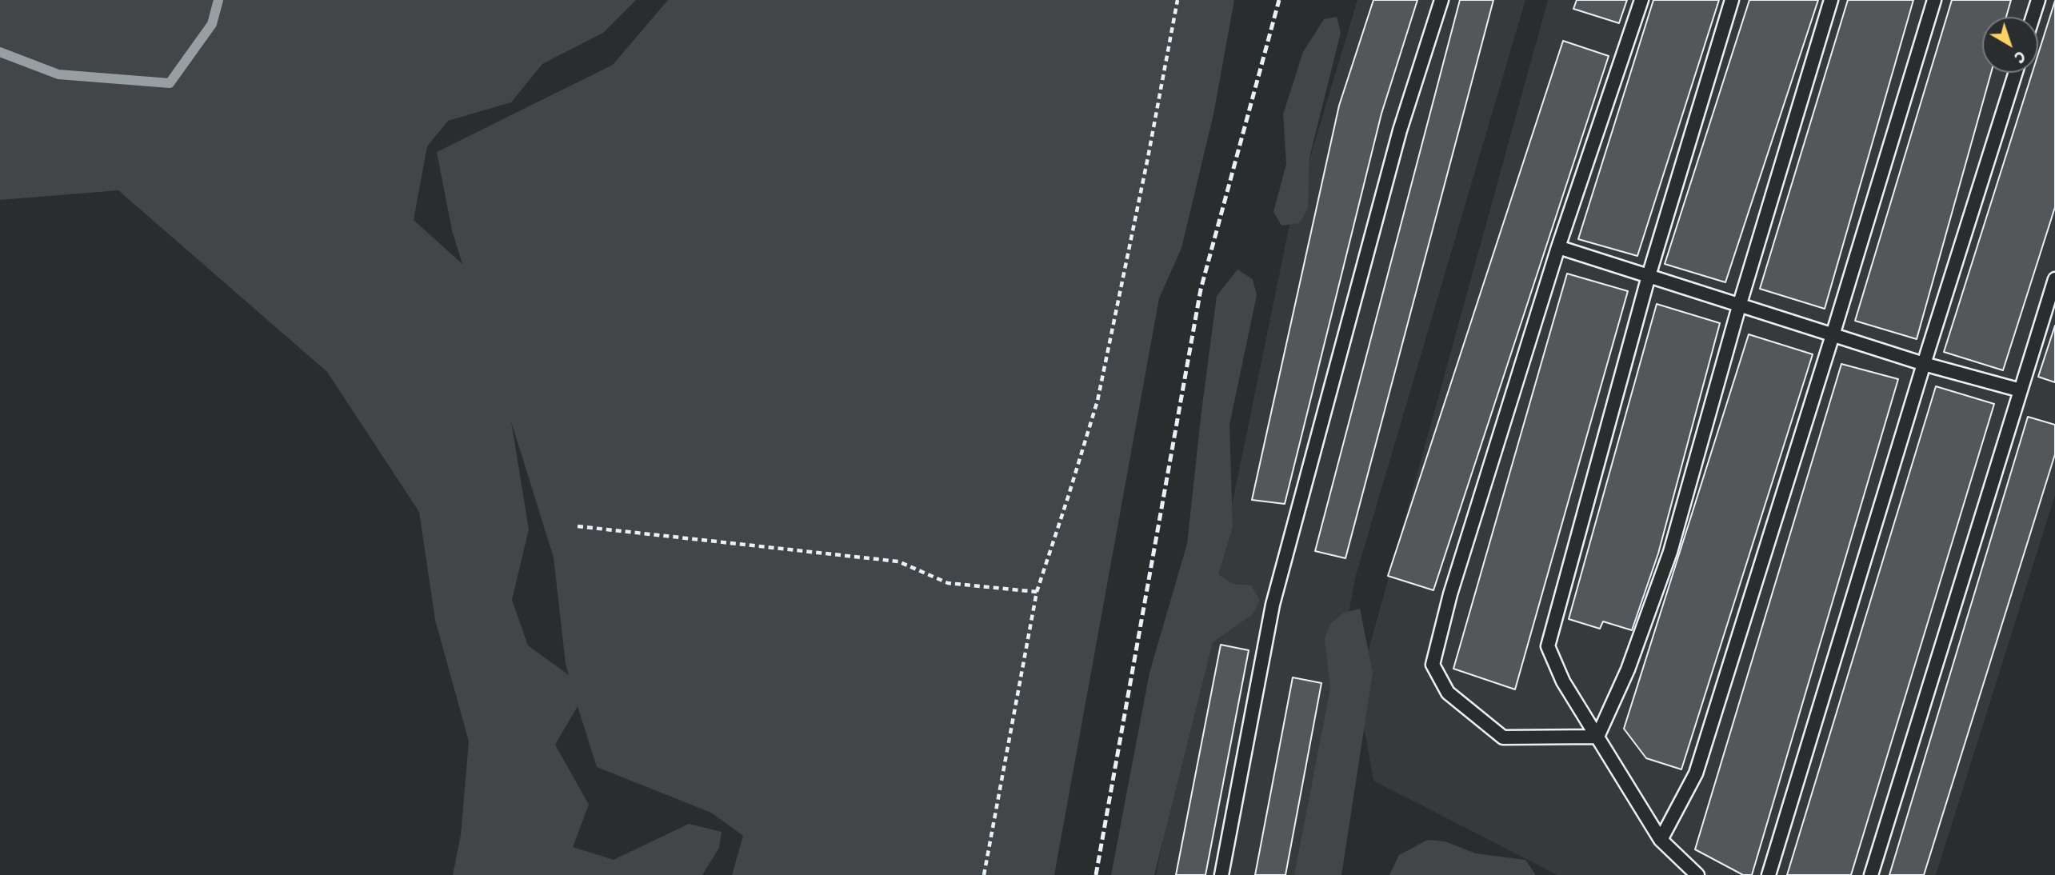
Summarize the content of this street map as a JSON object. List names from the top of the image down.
{
  "north": "bottom right"
}
